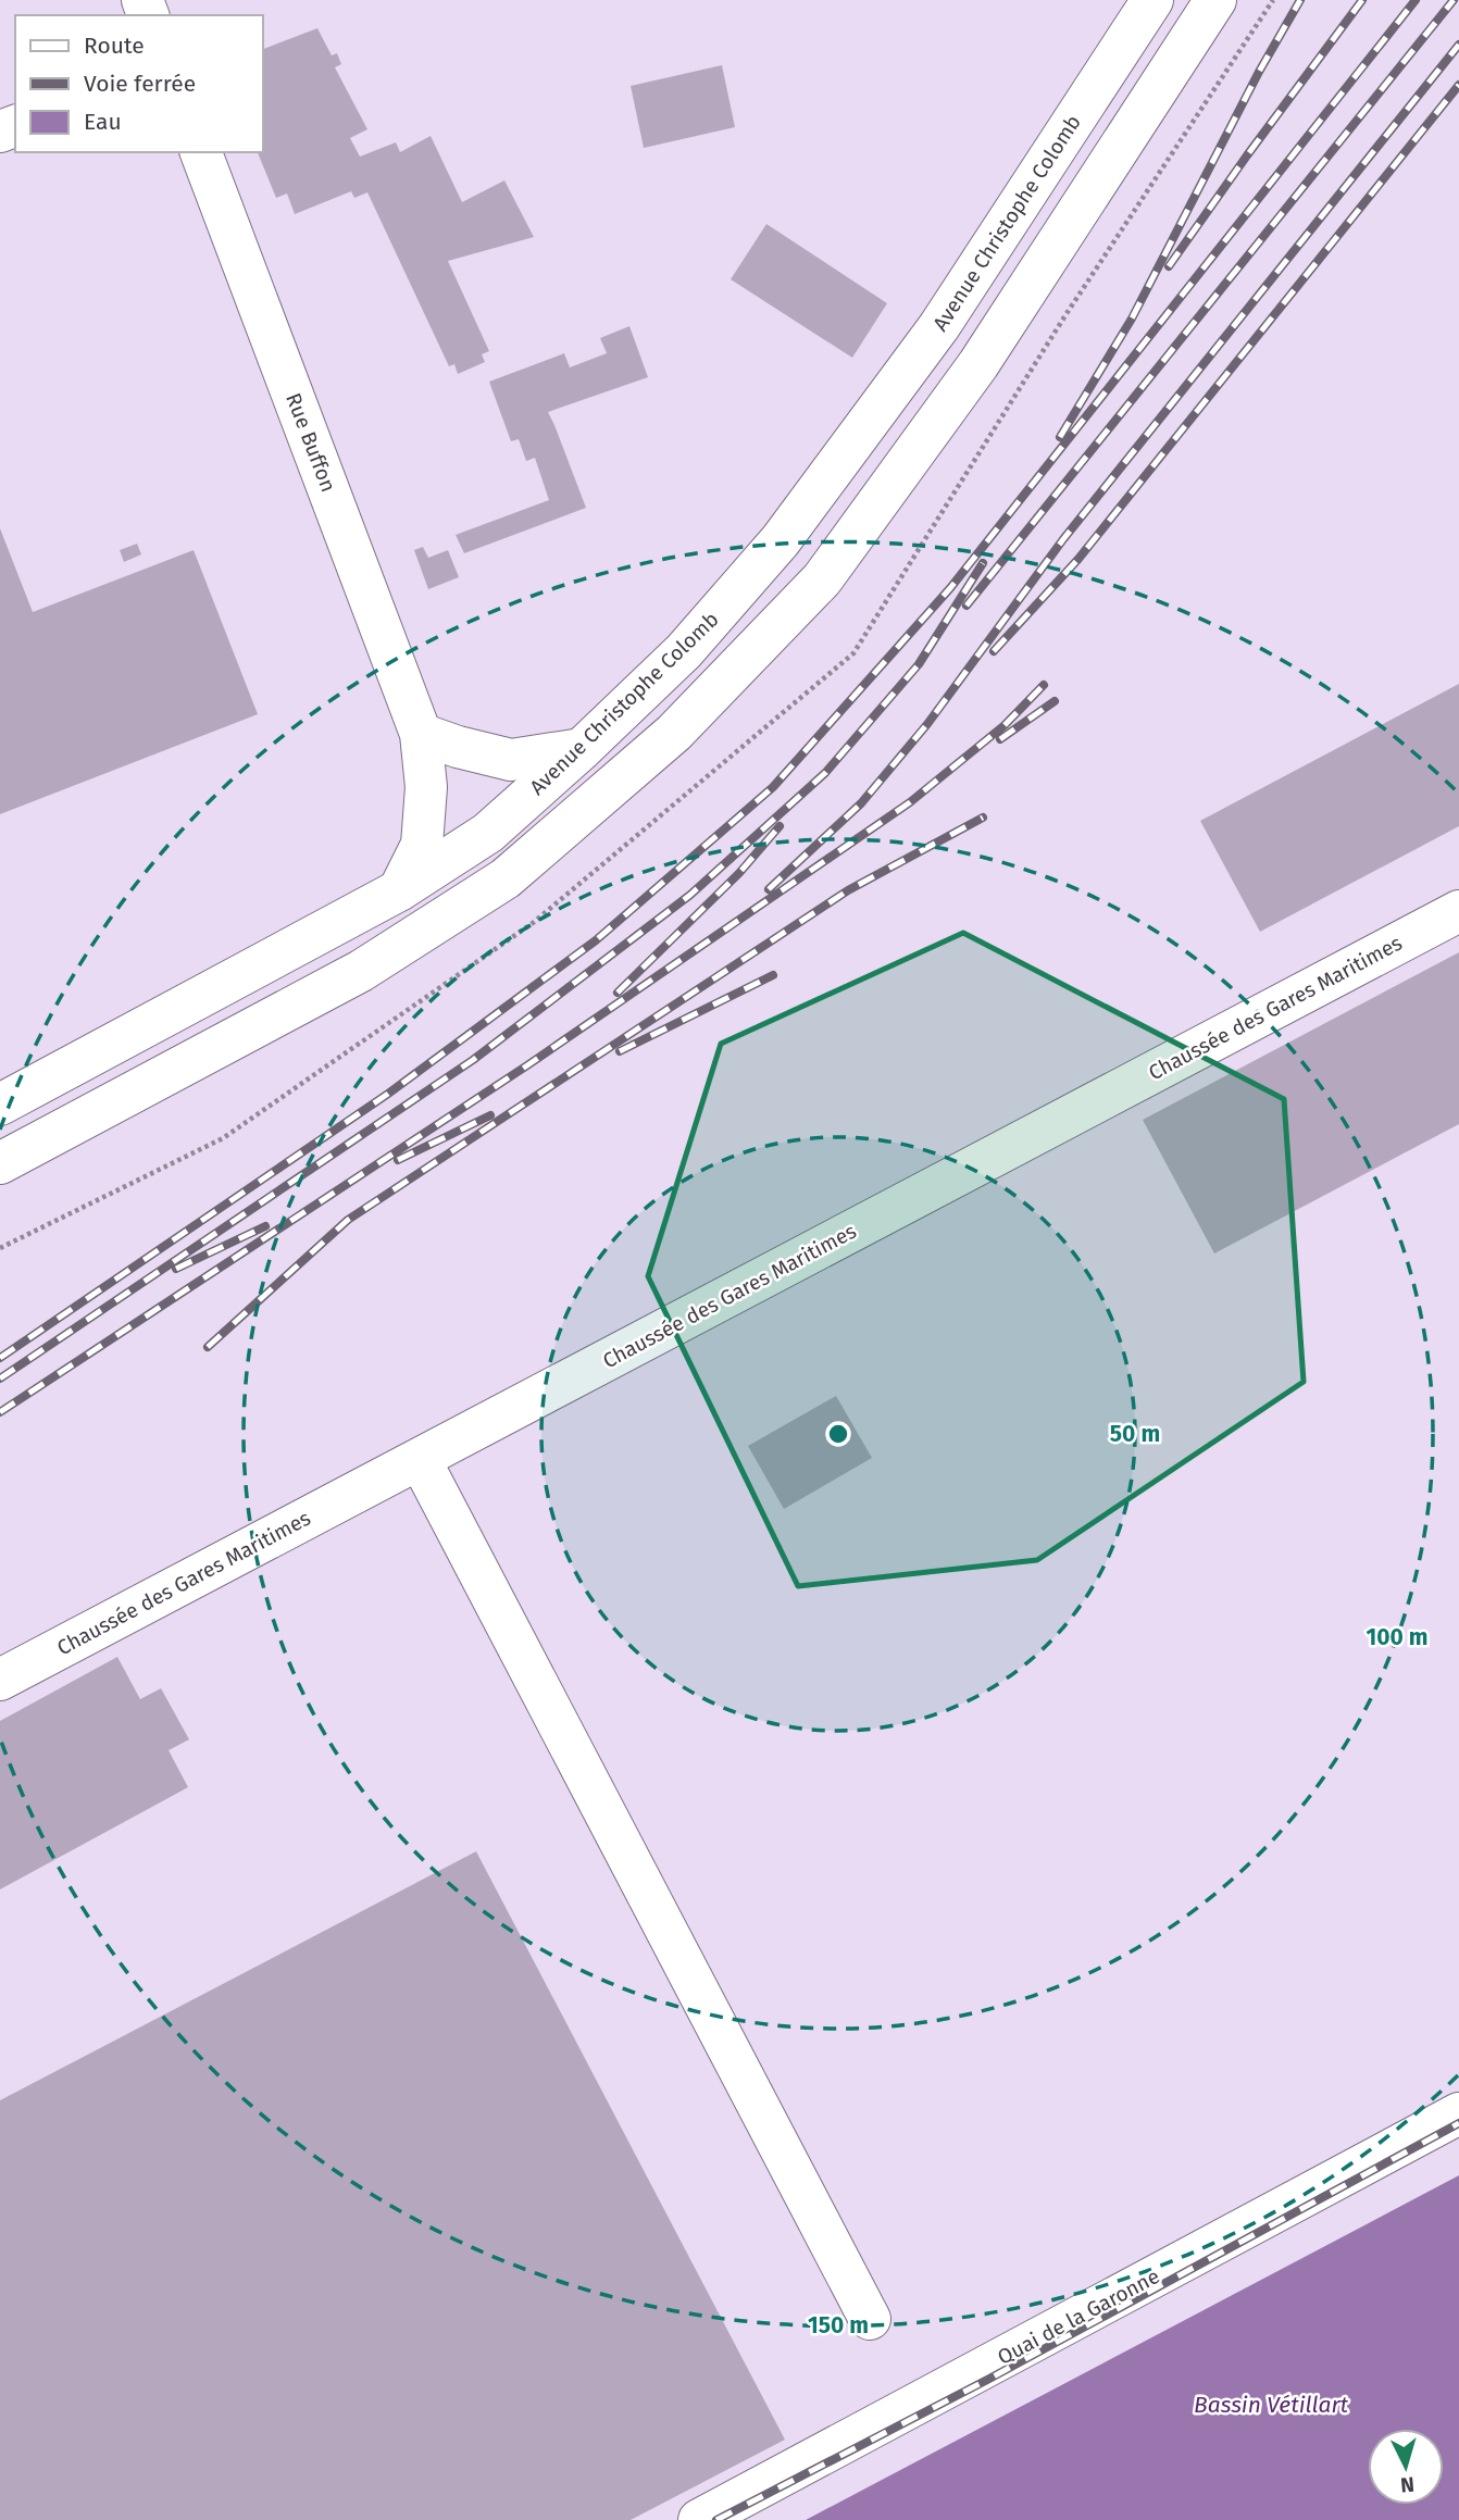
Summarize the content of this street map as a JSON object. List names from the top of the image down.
{
  "streets": {
    "main road": [
      "Avenue Christophe Colomb",
      "Rue Buffon",
      "Chaussée des Gares Maritimes",
      "Quai de la Garonne"
    ]
  },
  "crossings": [
    ["Avenue Christophe Colomb", "Rue Buffon"]
  ],
  "water": ["Bassin Vétillart"],
  "legend": ["Route", "Voie ferrée", "Eau"],
  "north": "bottom",
  "rings": ["50 m", "100 m", "150 m"]
}
